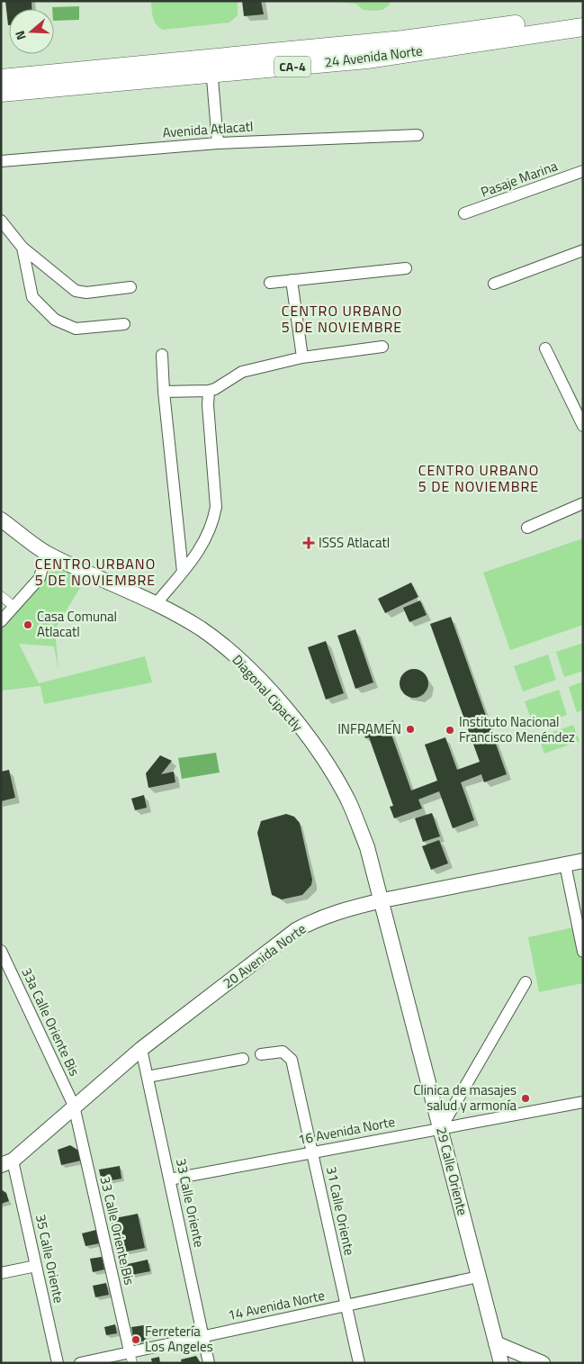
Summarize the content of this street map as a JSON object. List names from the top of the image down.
{
  "streets": {
    "main road": ["24 Avenida Norte", "CA-4"],
    "street": [
      "Avenida Atlacatl",
      "Pasaje Marina",
      "Diagonal Cipactly",
      "20 Avenida Norte",
      "33a Calle Oriente Bis",
      "16 Avenida Norte",
      "29 Calle Oriente",
      "33 Calle Oriente",
      "31 Calle Oriente",
      "33 Calle Oriente Bis",
      "35 Calle Oriente",
      "14 Avenida Norte"
    ]
  },
  "crossings": [
    ["Diagonal Cipactly", "20 Avenida Norte"],
    ["Diagonal Cipactly", "29 Calle Oriente"],
    ["20 Avenida Norte", "33a Calle Oriente Bis"],
    ["20 Avenida Norte", "29 Calle Oriente"],
    ["20 Avenida Norte", "33 Calle Oriente"],
    ["20 Avenida Norte", "33 Calle Oriente Bis"],
    ["20 Avenida Norte", "35 Calle Oriente"],
    ["33a Calle Oriente Bis", "33 Calle Oriente Bis"],
    ["16 Avenida Norte", "29 Calle Oriente"],
    ["16 Avenida Norte", "33 Calle Oriente"],
    ["16 Avenida Norte", "31 Calle Oriente"],
    ["29 Calle Oriente", "14 Avenida Norte"],
    ["33 Calle Oriente", "14 Avenida Norte"],
    ["31 Calle Oriente", "14 Avenida Norte"],
    ["33 Calle Oriente Bis", "14 Avenida Norte"]
  ],
  "districts": ["CENTRO URBANO 5 DE NOVIEMBRE", "CENTRO URBANO 5 DE NOVIEMBRE", "CENTRO URBANO 5 DE NOVIEMBRE"],
  "places": {
    "health": ["ISSS Atlacatl"],
    "other": [
      "Casa Comunal Atlacatl",
      "INFRAMEN",
      "Instituto Nacional Francisco Menéndez",
      "Clinica de masajes salud y armonía",
      "Ferretería Los Angeles"
    ]
  },
  "north": "left"
}
